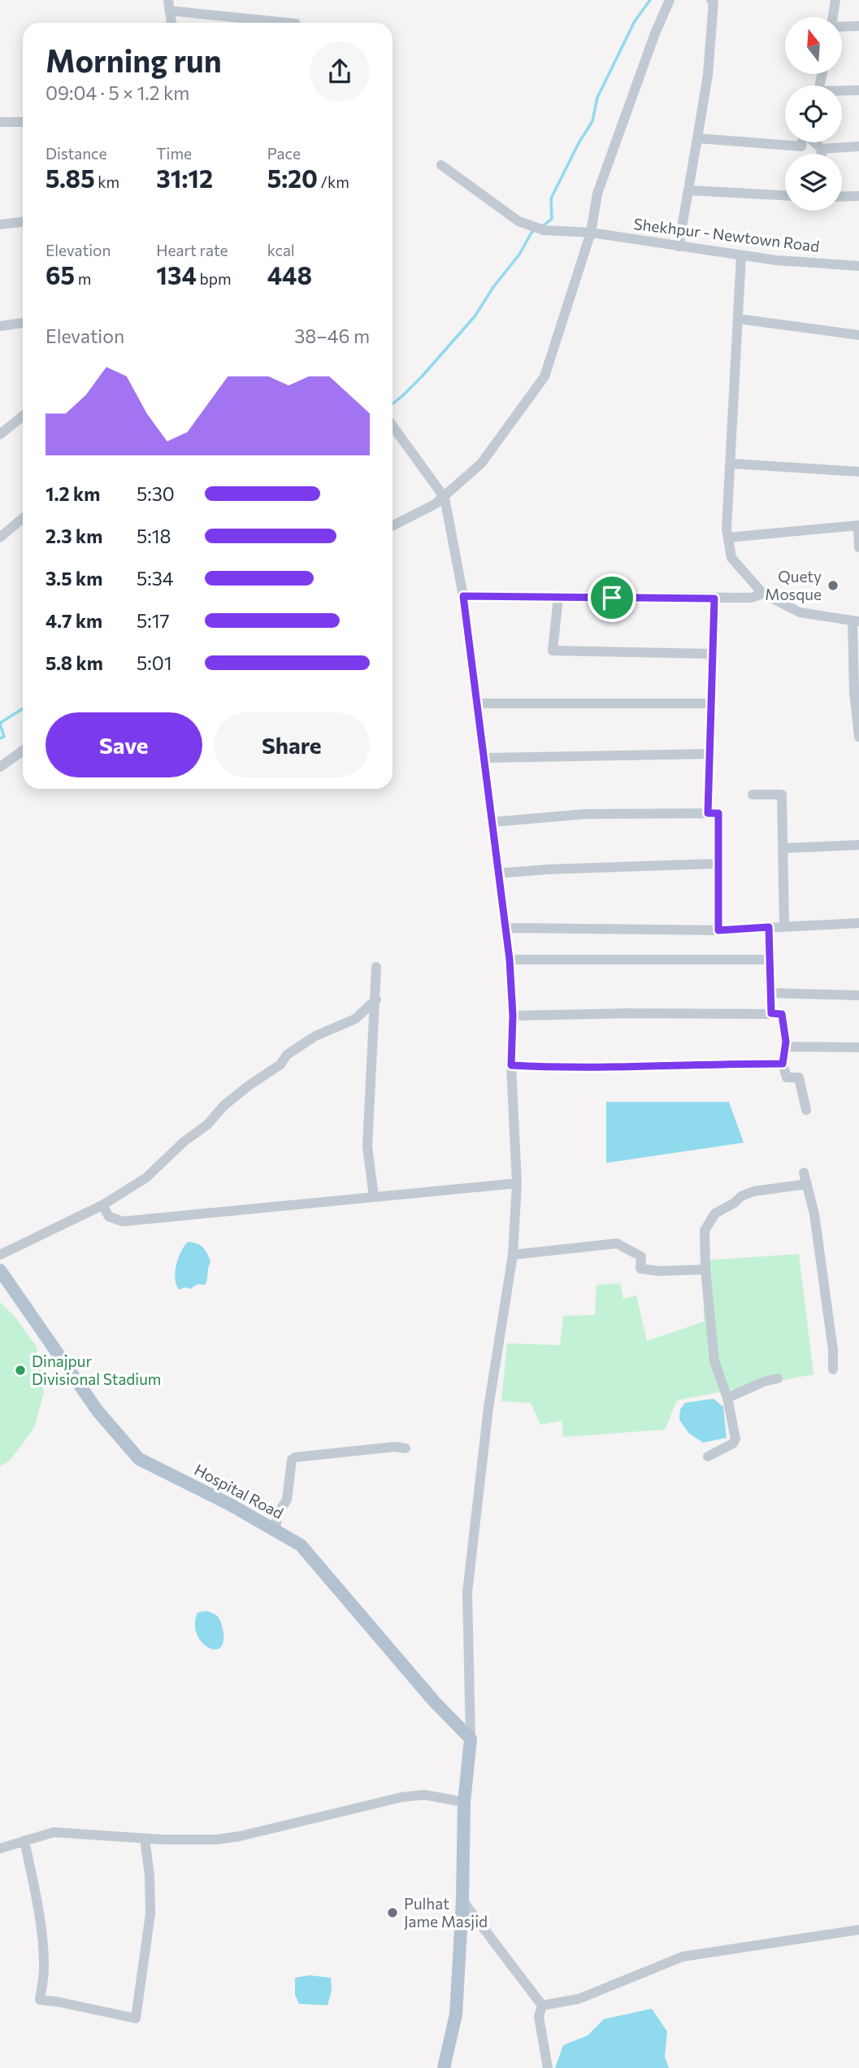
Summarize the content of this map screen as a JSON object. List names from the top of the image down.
{
  "streets": {
    "main road": ["Hospital Road"],
    "street": ["Shekhpur - Newtown Road"]
  },
  "places": ["Quety Mosque", "Dinajpur Divisional Stadium", "Pulhat Jame Masjid"],
  "north": "top",
  "page": {
    "heading": ["Morning run", "09:04 · 5 × 1.2 km"],
    "stats": [
      ["Distance", "5.85 km"],
      ["Time", "31:12"],
      ["Pace", "5:20 /km"],
      ["Elevation", "65 m"],
      ["Heart rate", "134 bpm"],
      ["kcal", "448"]
    ],
    "chart": ["Elevation", "38–46 m"],
    "list": [
      {
        "name": "1.2 km",
        "note": "5:30"
      },
      {
        "name": "2.3 km",
        "note": "5:18"
      },
      {
        "name": "3.5 km",
        "note": "5:34"
      },
      {
        "name": "4.7 km",
        "note": "5:17"
      },
      {
        "name": "5.8 km",
        "note": "5:01"
      }
    ],
    "buttons": ["Save", "Share"]
  }
}
